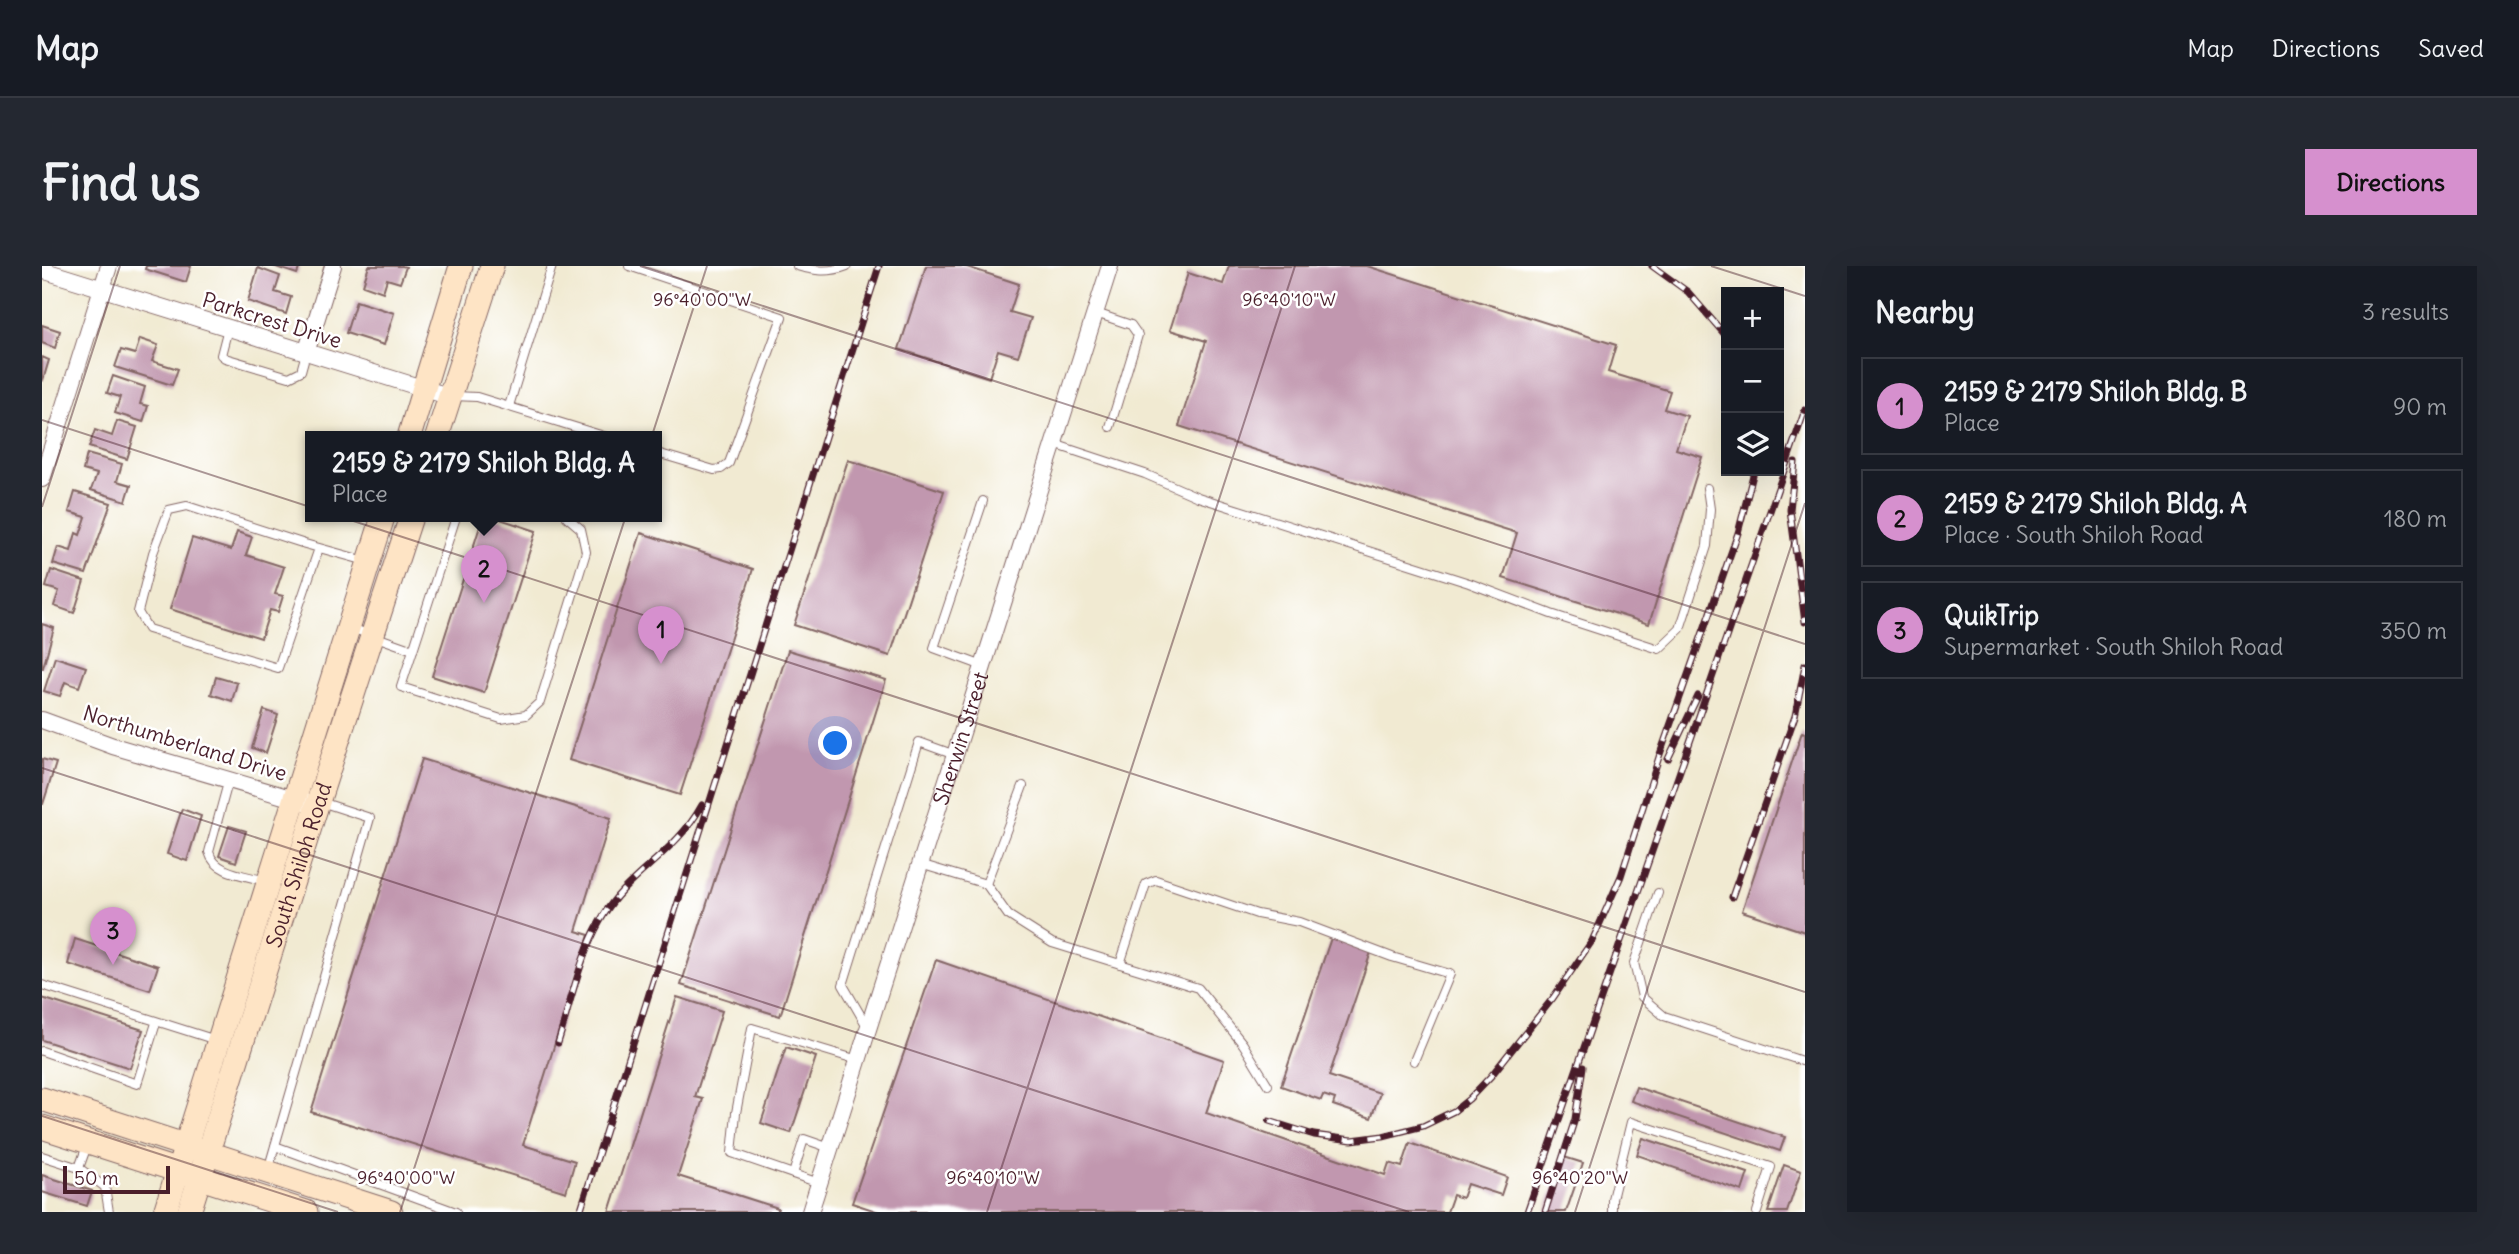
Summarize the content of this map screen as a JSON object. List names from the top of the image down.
{
  "streets": {
    "main road": ["South Shiloh Road"],
    "street": ["Parkcrest Drive", "Sherwin Street", "Northumberland Drive"]
  },
  "crossings": [
    ["Northumberland Drive", "South Shiloh Road"]
  ],
  "scale_bar": "50 m",
  "page": {
    "header": "Map",
    "nav": ["Map", "Directions", "Saved"],
    "buttons": "Directions",
    "title": "Find us",
    "heading": ["Nearby", "3 results"],
    "map_buttons": ["+", "−"],
    "list": [
      {
        "mark": "1",
        "name": "2159 & 2179 Shiloh Bldg. B",
        "note": "Place",
        "value": "90 m"
      },
      {
        "mark": "2",
        "name": "2159 & 2179 Shiloh Bldg. A",
        "note": "Place · South Shiloh Road",
        "value": "180 m"
      },
      {
        "mark": "3",
        "name": "QuikTrip",
        "note": "Supermarket · South Shiloh Road",
        "value": "350 m"
      }
    ],
    "popup": ["2159 & 2179 Shiloh Bldg. A", "Place"],
    "pins": ["2", "1", "3"],
    "scale": "50 m"
  },
  "coordinates": ["96°40'00\"W", "96°40'10\"W", "96°40'20\"W"]
}
